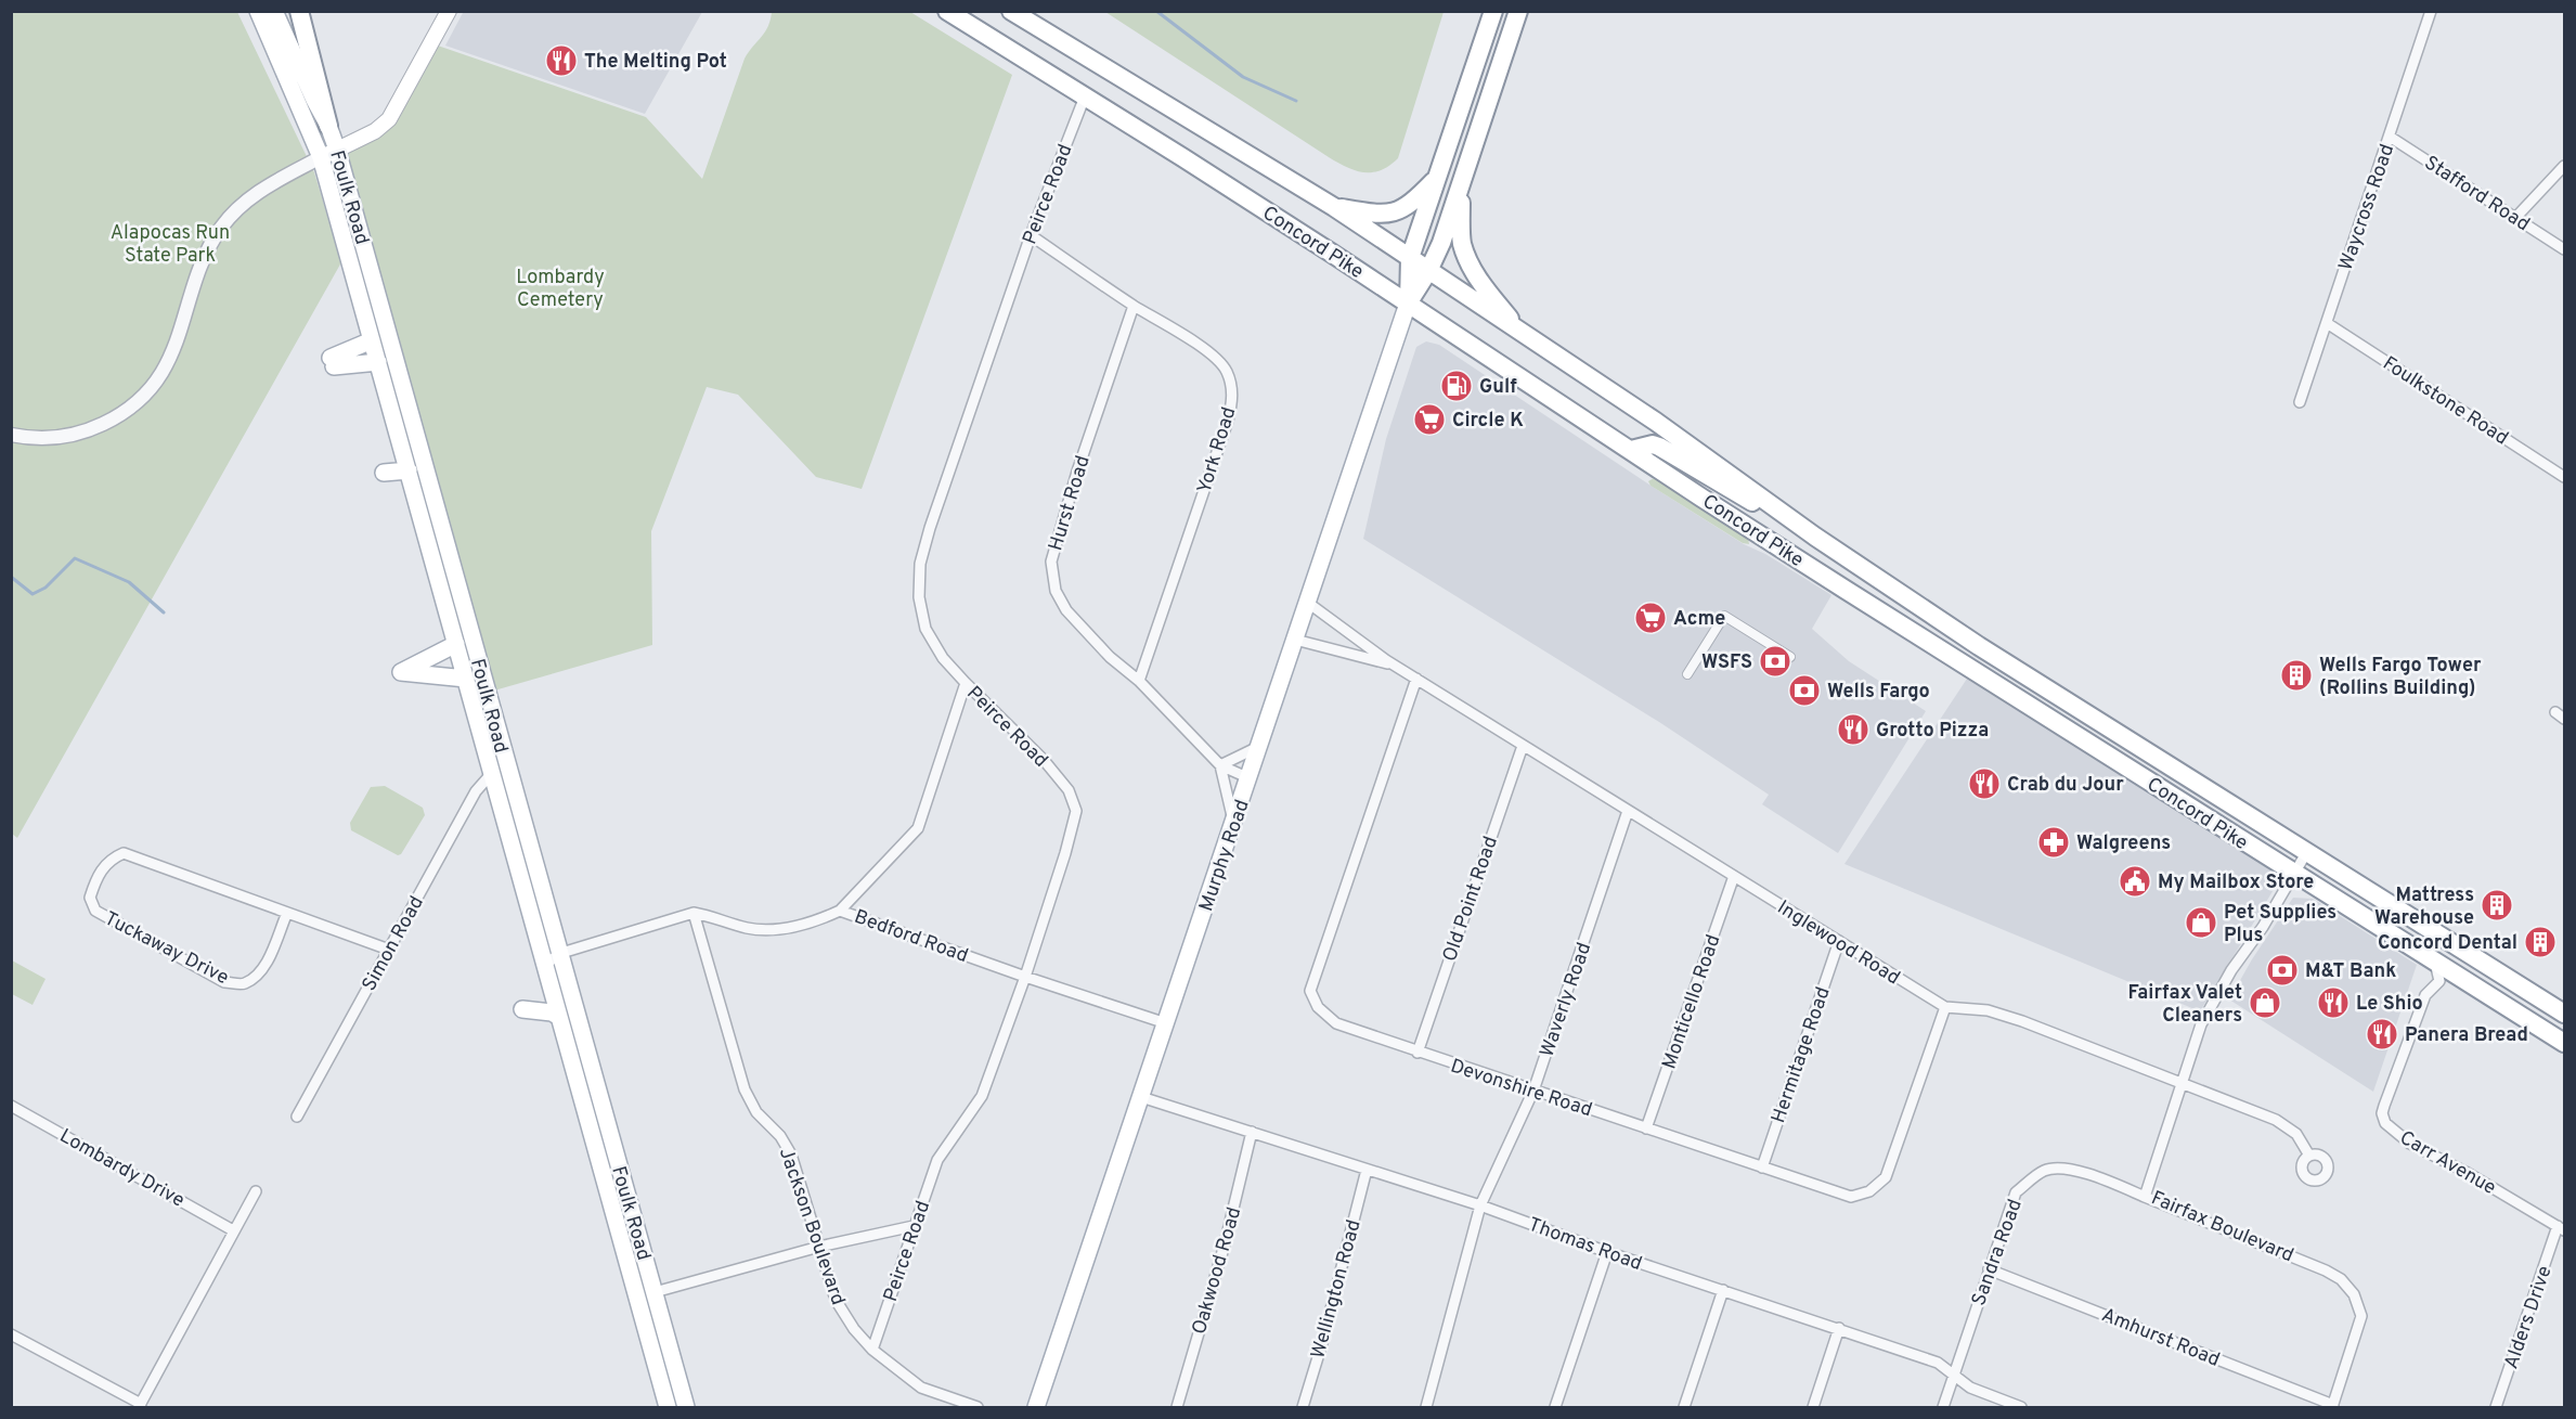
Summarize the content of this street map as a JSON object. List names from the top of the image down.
{
  "streets": {
    "highway": ["Concord Pike"],
    "main road": ["Foulk Road", "Murphy Road"],
    "street": [
      "Stafford Road",
      "Peirce Road",
      "Waycross Road",
      "Foulkstone Road",
      "York Road",
      "Hurst Road",
      "Old Point Road",
      "Bedford Road",
      "Inglewood Road",
      "Simon Road",
      "Tuckaway Drive",
      "Waverly Road",
      "Monticello Road",
      "Hermitage Road",
      "Devonshire Road",
      "Carr Avenue",
      "Lombardy Drive",
      "Jackson Boulevard",
      "Fairfax Boulevard",
      "Thomas Road",
      "Sandra Road",
      "Oakwood Road",
      "Wellington Road",
      "Alders Drive",
      "Amhurst Road"
    ]
  },
  "crossings": [
    ["Stafford Road", "Waycross Road"],
    ["Peirce Road", "Concord Pike"],
    ["Peirce Road", "York Road"],
    ["Peirce Road", "Bedford Road"],
    ["Peirce Road", "Jackson Boulevard"],
    ["Foulk Road", "Bedford Road"],
    ["Foulk Road", "Simon Road"],
    ["Waycross Road", "Foulkstone Road"],
    ["Concord Pike", "Murphy Road"],
    ["Concord Pike", "Carr Avenue"],
    ["Concord Pike", "Fairfax Boulevard"],
    ["York Road", "Hurst Road"],
    ["Hurst Road", "Murphy Road"],
    ["Murphy Road", "Bedford Road"],
    ["Murphy Road", "Inglewood Road"],
    ["Murphy Road", "Thomas Road"],
    ["Old Point Road", "Inglewood Road"],
    ["Old Point Road", "Devonshire Road"],
    ["Bedford Road", "Jackson Boulevard"],
    ["Inglewood Road", "Waverly Road"],
    ["Inglewood Road", "Monticello Road"],
    ["Inglewood Road", "Hermitage Road"],
    ["Inglewood Road", "Devonshire Road"],
    ["Inglewood Road", "Fairfax Boulevard"],
    ["Simon Road", "Tuckaway Drive"],
    ["Waverly Road", "Devonshire Road"],
    ["Waverly Road", "Thomas Road"],
    ["Monticello Road", "Devonshire Road"],
    ["Hermitage Road", "Devonshire Road"],
    ["Carr Avenue", "Alders Drive"],
    ["Fairfax Boulevard", "Sandra Road"],
    ["Fairfax Boulevard", "Amhurst Road"],
    ["Thomas Road", "Sandra Road"],
    ["Thomas Road", "Oakwood Road"],
    ["Thomas Road", "Wellington Road"],
    ["Sandra Road", "Amhurst Road"]
  ],
  "parks": ["Alapocas Run State Park", "Lombardy Cemetery"],
  "places": {
    "restaurant": [
      "The Melting Pot",
      "Grotto Pizza",
      "Crab du Jour",
      "Le Shio",
      "Panera Bread"
    ],
    "fuel station": ["Gulf"],
    "supermarket": ["Circle K", "Acme"],
    "bank": ["WSFS", "Wells Fargo", "M&T Bank"],
    "building": ["Wells Fargo Tower (Rollins Building)", "Mattress Warehouse", "Concord Dental"],
    "pharmacy": ["Walgreens"],
    "public building": ["My Mailbox Store"],
    "shop": ["Pet Supplies Plus", "Fairfax Valet Cleaners"]
  }
}
